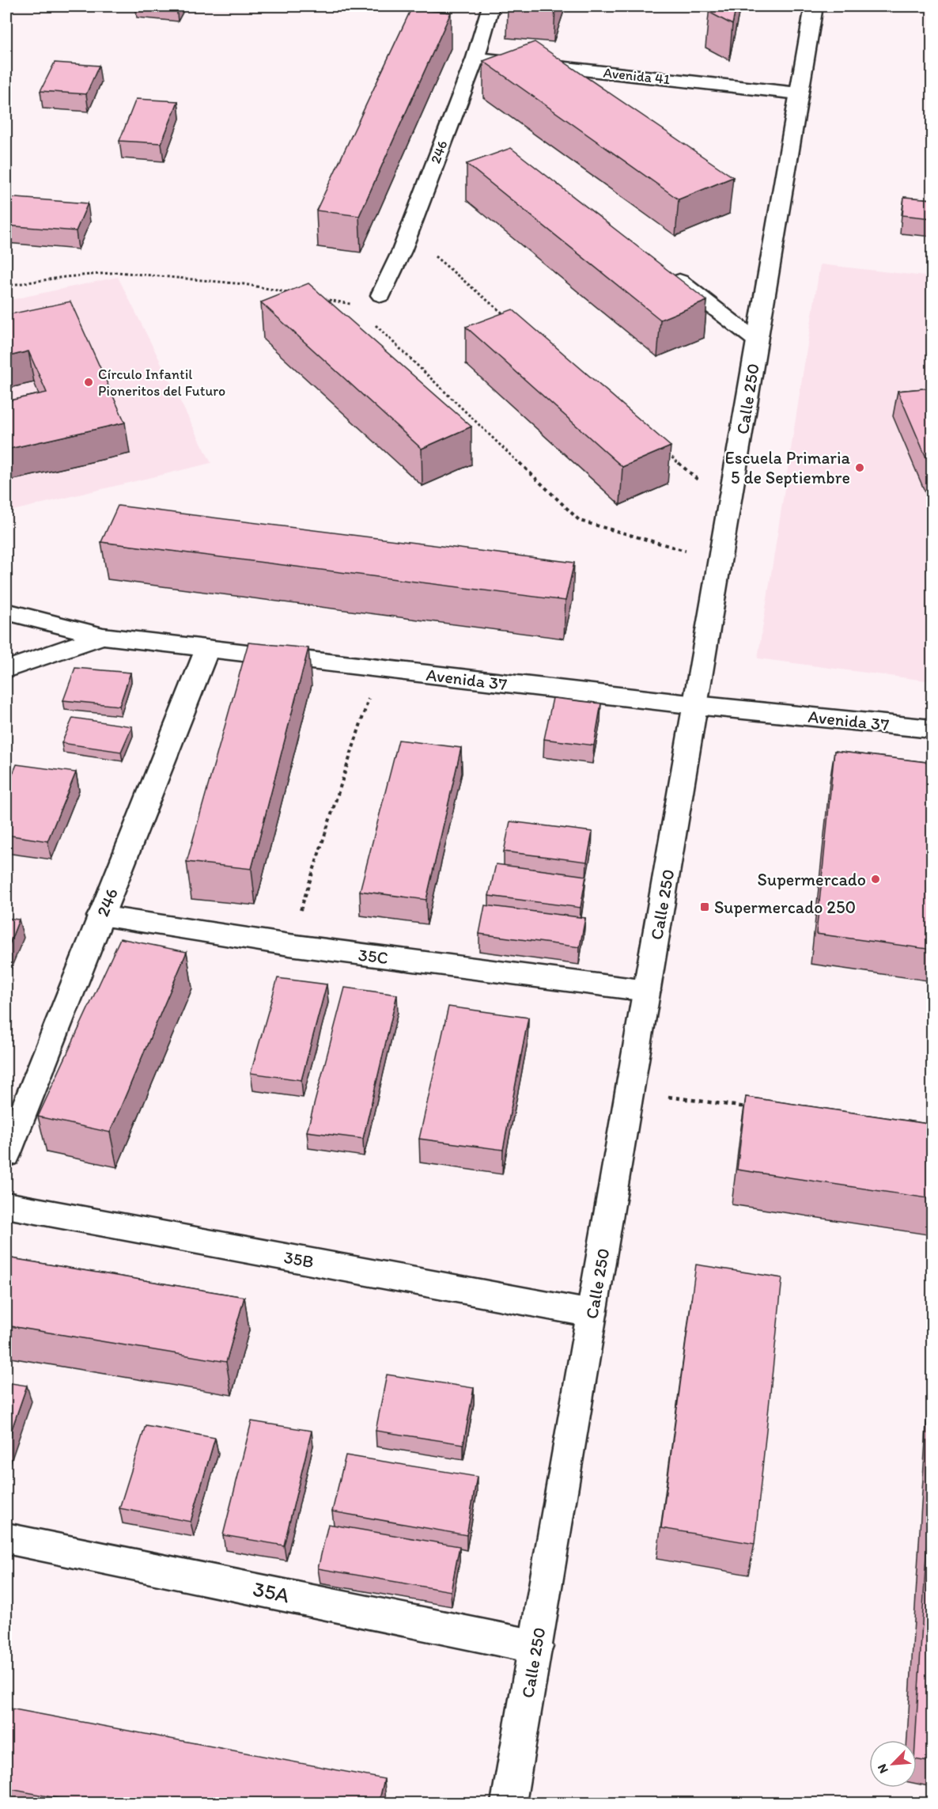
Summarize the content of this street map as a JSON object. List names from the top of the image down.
{
  "streets": {
    "street": [
      "Avenida 41",
      "246",
      "Calle 250",
      "Avenida 37",
      "35C",
      "35B",
      "35A"
    ]
  },
  "crossings": [
    ["Avenida 41", "246"],
    ["Avenida 41", "Calle 250"],
    ["246", "Avenida 37"],
    ["246", "35C"],
    ["Calle 250", "Avenida 37"],
    ["Calle 250", "35C"],
    ["Calle 250", "35B"],
    ["Calle 250", "35A"]
  ],
  "places": {
    "other": ["Círculo Infantil Pioneritos del Futuro", "Escuela Primaria 5 de Septiembre", "Supermercado"],
    "transit": ["Supermercado 250"]
  },
  "north": "bottom left"
}
